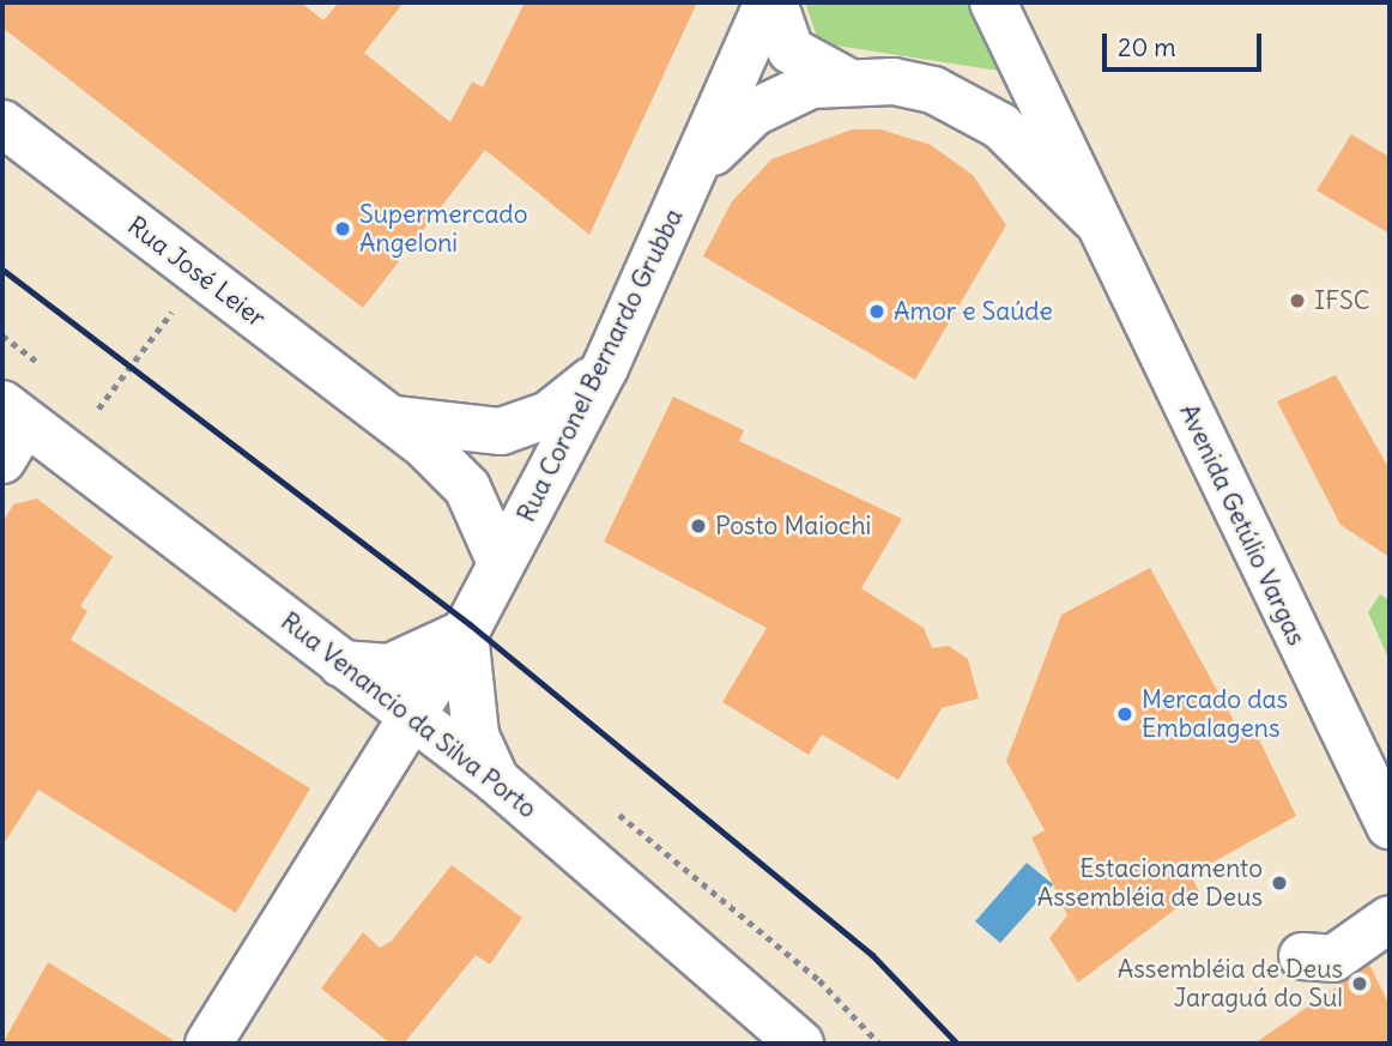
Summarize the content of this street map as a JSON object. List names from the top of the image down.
{
  "streets": {
    "main road": [
      "Rua José Leier",
      "Rua Coronel Bernardo Grubba",
      "Avenida Getúlio Vargas",
      "Rua Venancio da Silva Porto"
    ]
  },
  "crossings": [
    ["Rua José Leier", "Rua Coronel Bernardo Grubba"],
    ["Rua Coronel Bernardo Grubba", "Avenida Getúlio Vargas"],
    ["Rua Coronel Bernardo Grubba", "Rua Venancio da Silva Porto"]
  ],
  "places": [
    "Supermercado Angeloni",
    "IFSC",
    "Amor e Saúde",
    "Posto Maiochi",
    "Mercado das Embalagens",
    "Estacionamento Assembléia de Deus",
    "Assembléia de Deus Jaraguá do Sul"
  ],
  "scale_bar": "20 m"
}
